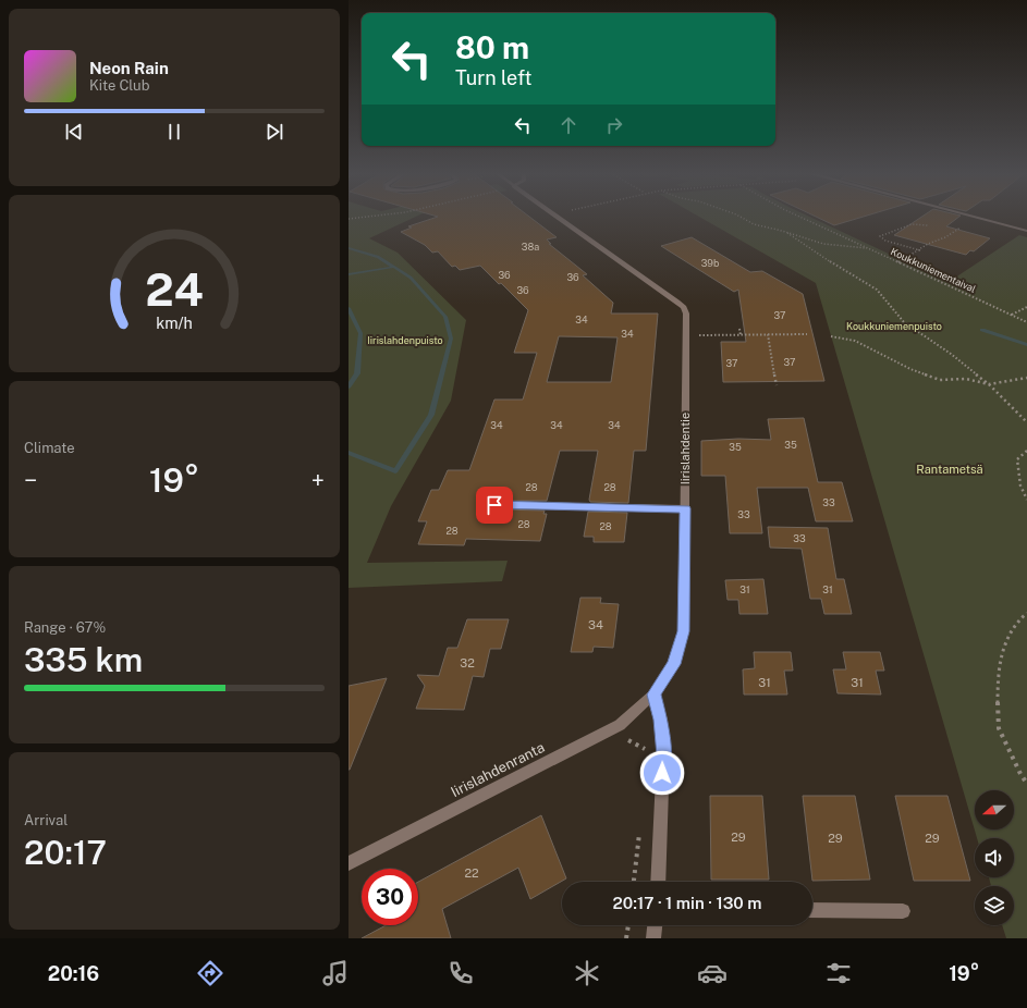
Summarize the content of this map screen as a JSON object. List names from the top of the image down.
{
  "streets": {
    "street": ["Iirislahdentie", "Iirislahdenranta"],
    "path": ["Koukkuniementaival"]
  },
  "crossings": [
    ["Iirislahdentie", "Iirislahdenranta"]
  ],
  "parks": ["Koukkuniemenpuisto", "Iirislahdenpuisto", "Rantametsä"],
  "house_numbers": [
    "38a",
    "39b",
    "36",
    "36",
    "36",
    "37",
    "34",
    "34",
    "37",
    "37",
    "34",
    "34",
    "34",
    "35",
    "35",
    "28",
    "28",
    "33",
    "33",
    "28",
    "28",
    "28",
    "33",
    "31",
    "31",
    "34",
    "32",
    "31",
    "31",
    "29",
    "29",
    "29",
    "22"
  ],
  "north": "left",
  "page": {
    "turn": ["80 m", "Turn left"],
    "song": ["Neon Rain", "Kite Club"],
    "tile": [
      "Climate",
      ["Range · 67%", "335 km"],
      ["Arrival", "20:17"]
    ],
    "heat": ["−", "19°", "+"],
    "limit": "30",
    "trip": "20:17 · 1 min · 130 m",
    "tabs": ["20:16", "19°"],
    "gauge": ["24", "km/h"]
  }
}
